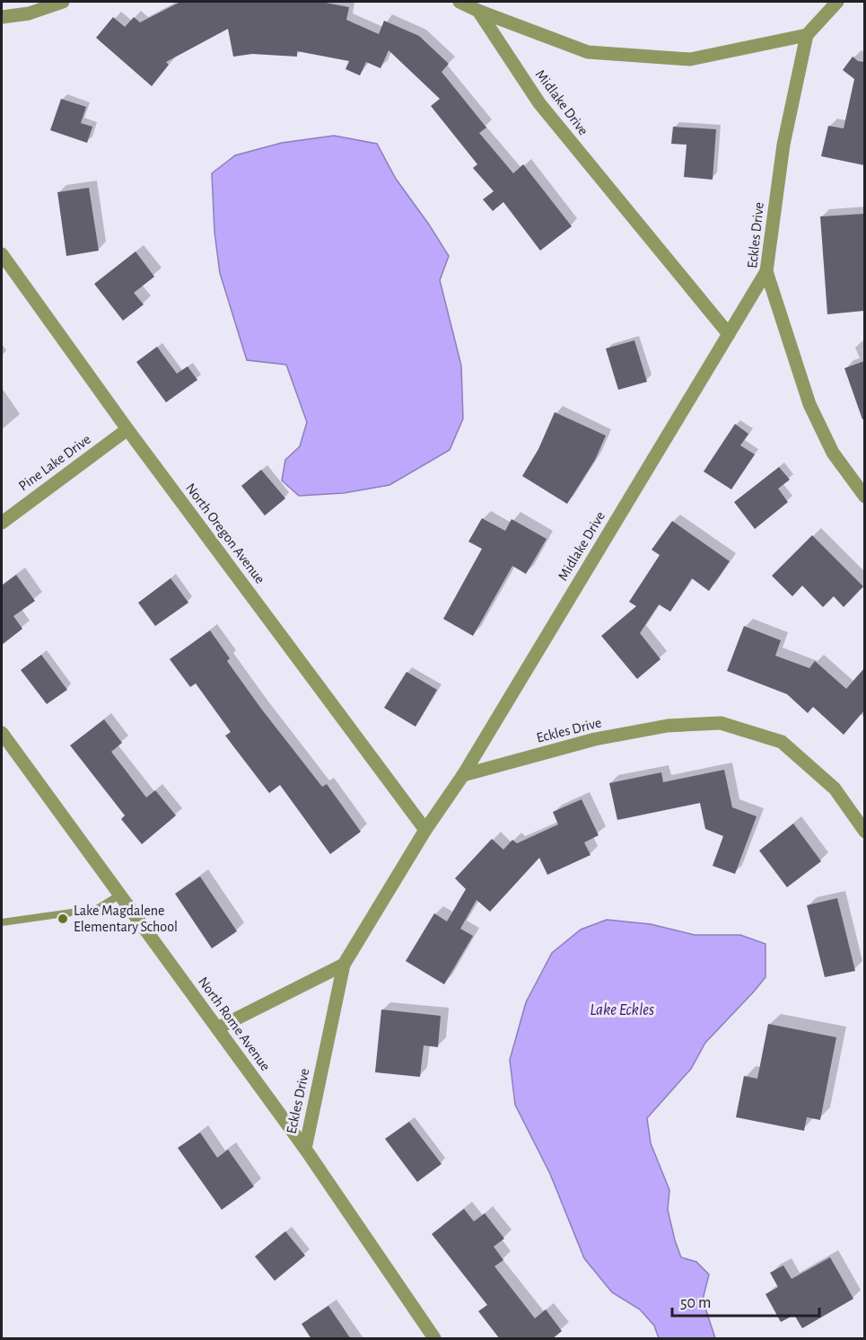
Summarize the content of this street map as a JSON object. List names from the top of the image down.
{
  "streets": {
    "street": [
      "Midlake Drive",
      "Eckles Drive",
      "Pine Lake Drive",
      "North Oregon Avenue",
      "North Rome Avenue"
    ]
  },
  "crossings": [
    ["Midlake Drive", "Eckles Drive"],
    ["Eckles Drive", "North Oregon Avenue"],
    ["Eckles Drive", "North Rome Avenue"],
    ["Pine Lake Drive", "North Oregon Avenue"]
  ],
  "water": ["Lake Eckles"],
  "places": ["Lake Magdalene Elementary School"],
  "scale_bar": "50 m"
}
